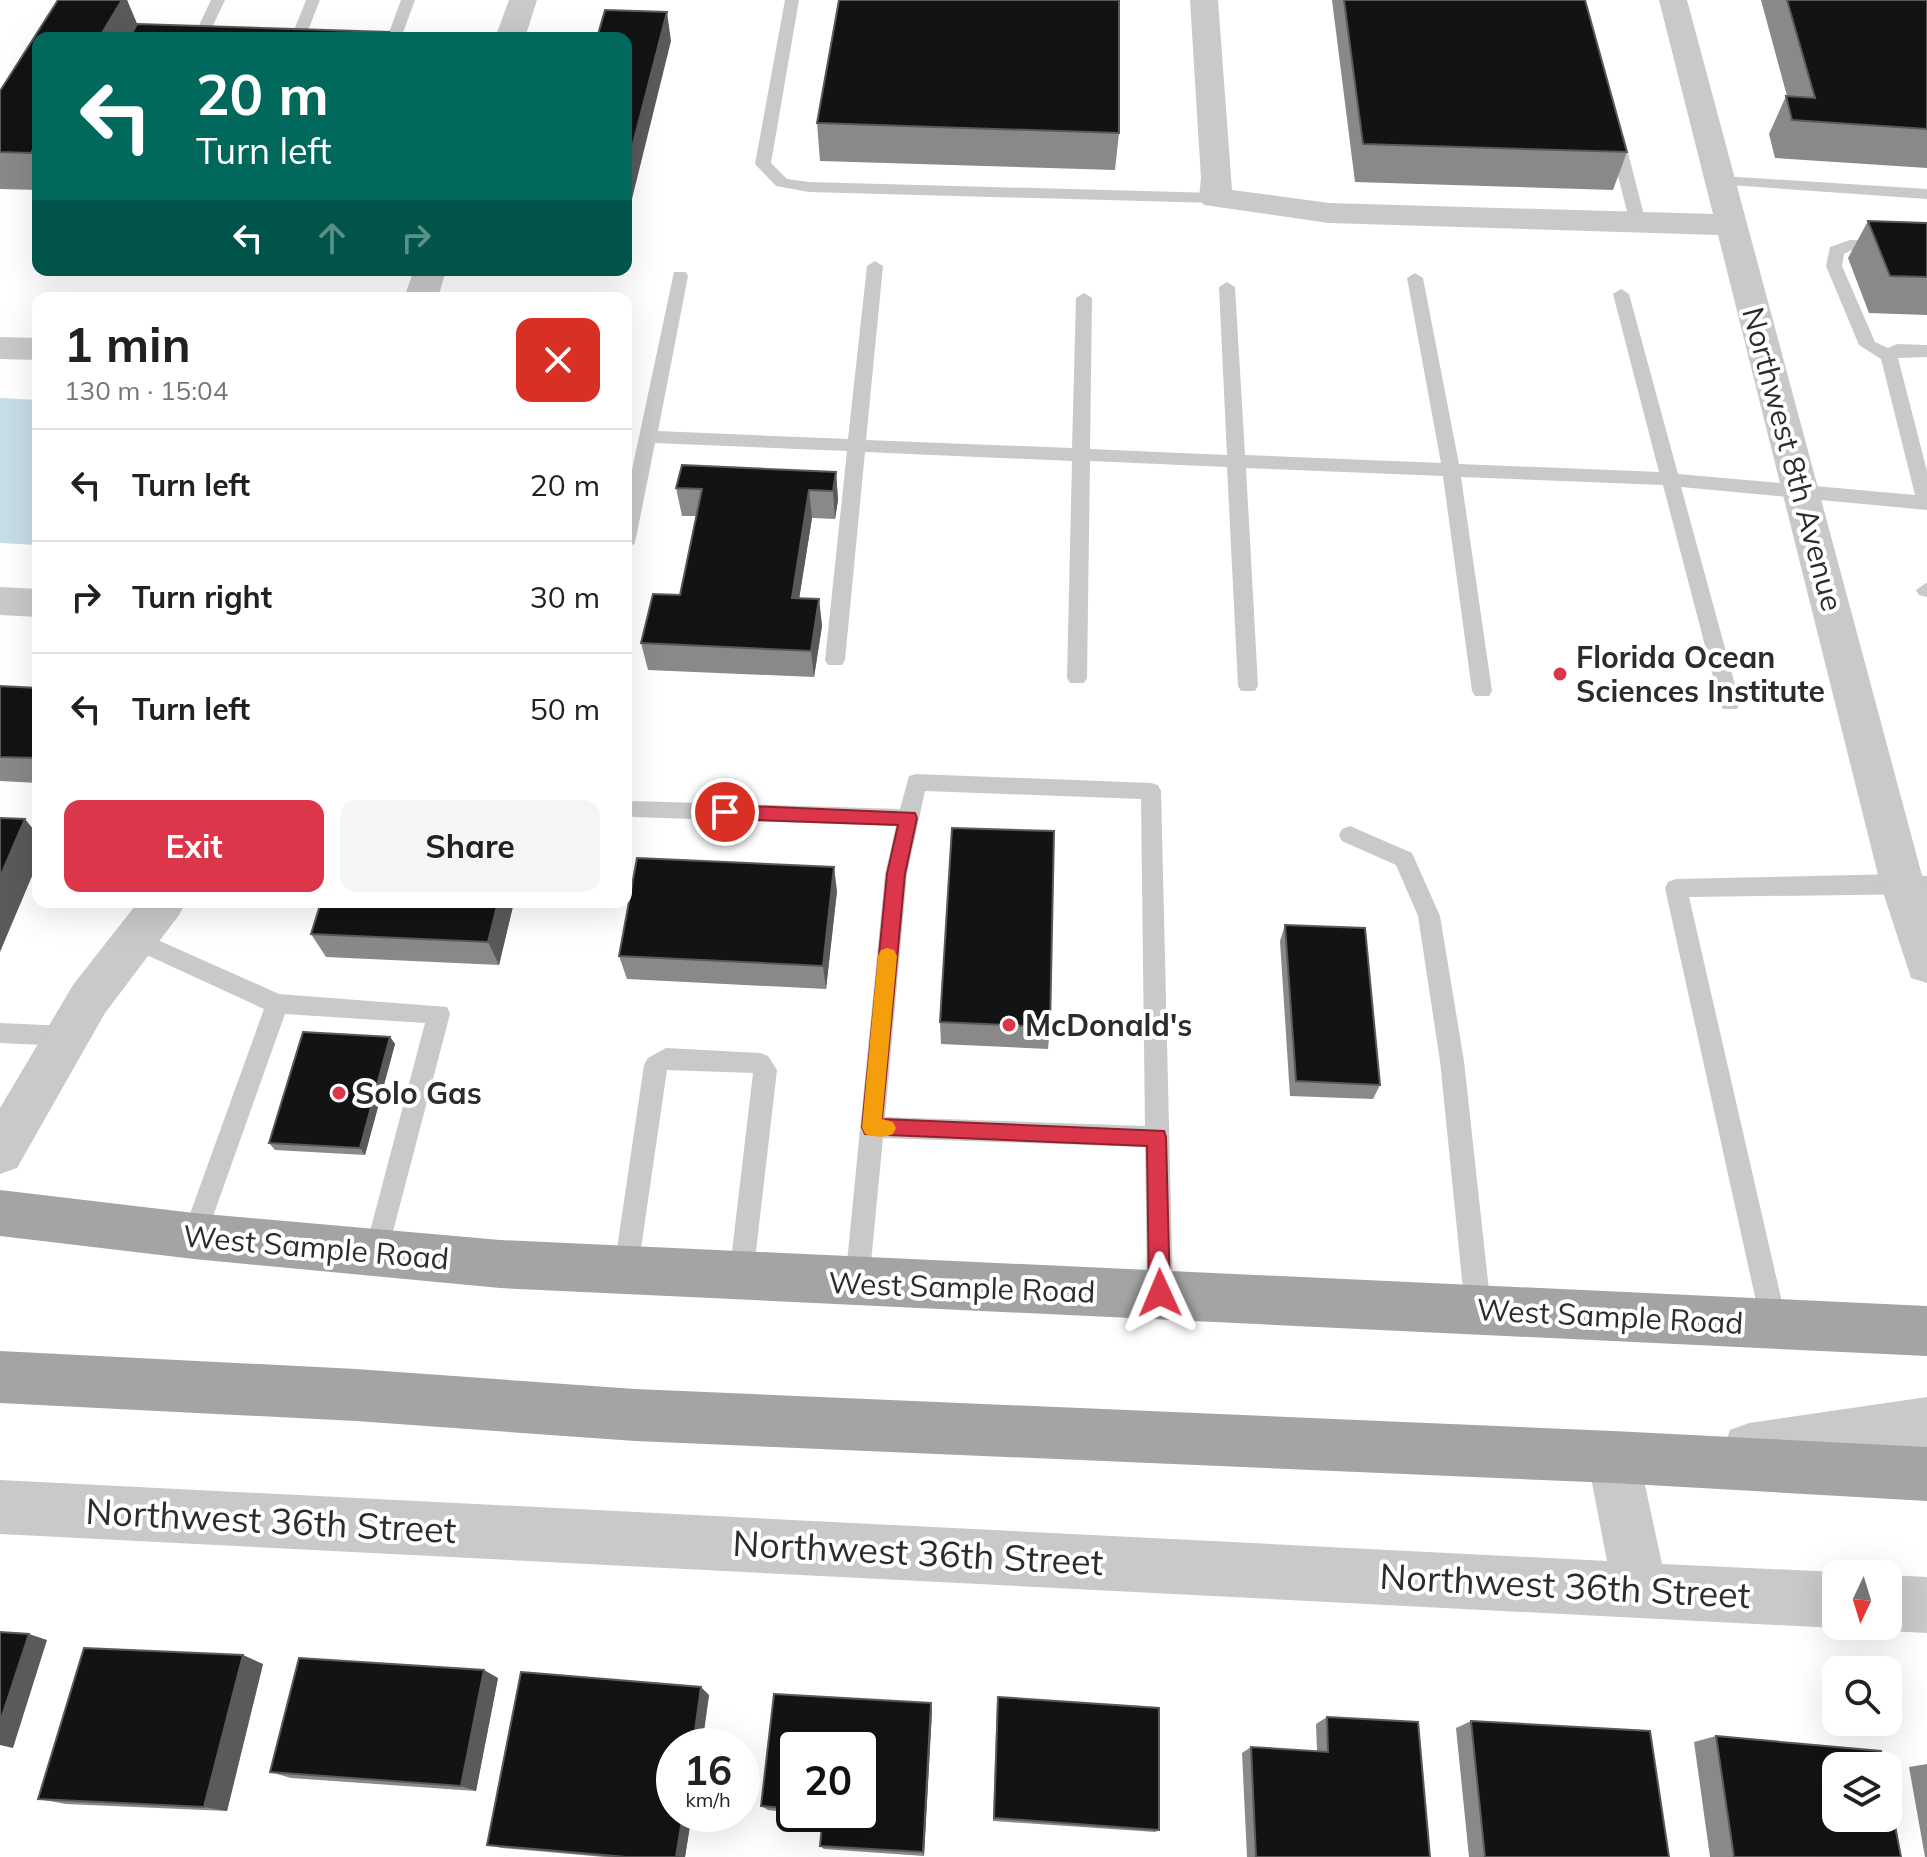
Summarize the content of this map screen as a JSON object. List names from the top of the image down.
{
  "streets": {
    "main road": ["West Sample Road"],
    "street": ["Northwest 8th Avenue", "Northwest 36th Street"]
  },
  "places": ["Florida Ocean Sciences Institute", "McDonald's", "Solo Gas"],
  "north": "bottom",
  "page": {
    "turn": ["20 m", "Turn left"],
    "heading": ["1 min", "130 m · 15:04"],
    "list": [
      {
        "name": "Turn left",
        "value": "20 m"
      },
      {
        "name": "Turn right",
        "value": "30 m"
      },
      {
        "name": "Turn left",
        "value": "50 m"
      }
    ],
    "buttons": ["Exit", "Share"],
    "speed": "16 km/h",
    "limit": "20"
  }
}
